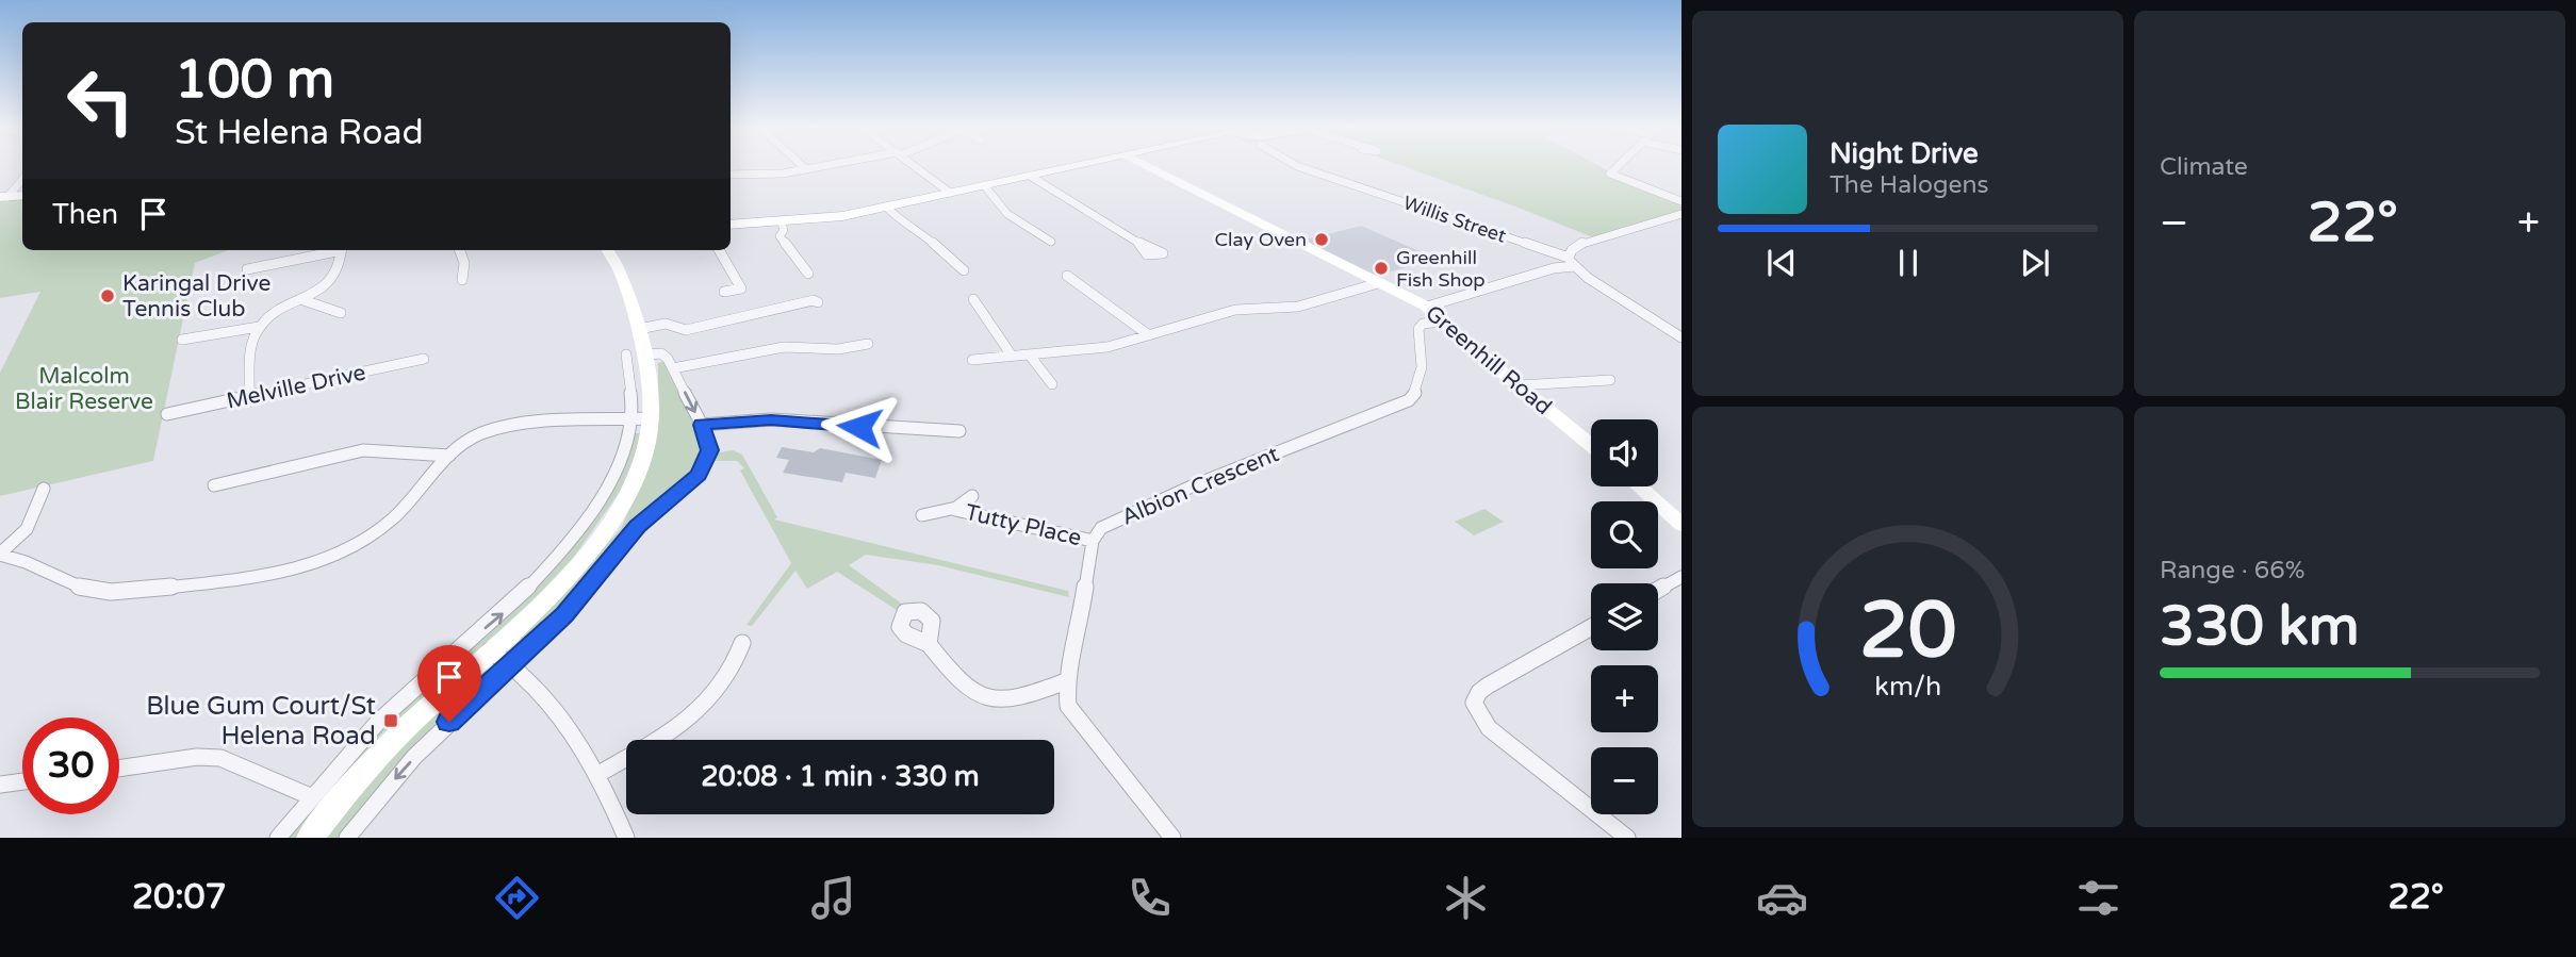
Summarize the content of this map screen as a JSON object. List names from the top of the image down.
{
  "streets": {
    "street": [
      "Willis Street",
      "Greenhill Road",
      "Melville Drive",
      "Albion Crescent",
      "Tutty Place"
    ]
  },
  "crossings": [
    ["Greenhill Road", "Albion Crescent"],
    ["Albion Crescent", "Tutty Place"]
  ],
  "parks": ["Malcolm Blair Reserve"],
  "places": {
    "other": ["Clay Oven", "Greenhill Fish Shop", "Karingal Drive Tennis Club"],
    "transit": ["Blue Gum Court/St Helena Road"]
  },
  "page": {
    "tile": [
      "Climate",
      ["Range · 66%", "330 km"]
    ],
    "turn": ["100 m", "St Helena Road"],
    "song": ["Night Drive", "The Halogens"],
    "then": "Then",
    "heat": ["−", "22°", "+"],
    "map_buttons": ["+", "−"],
    "limit": "30",
    "trip": "20:08 · 1 min · 330 m",
    "tabs": ["20:07", "22°"],
    "gauge": ["20", "km/h"]
  }
}
